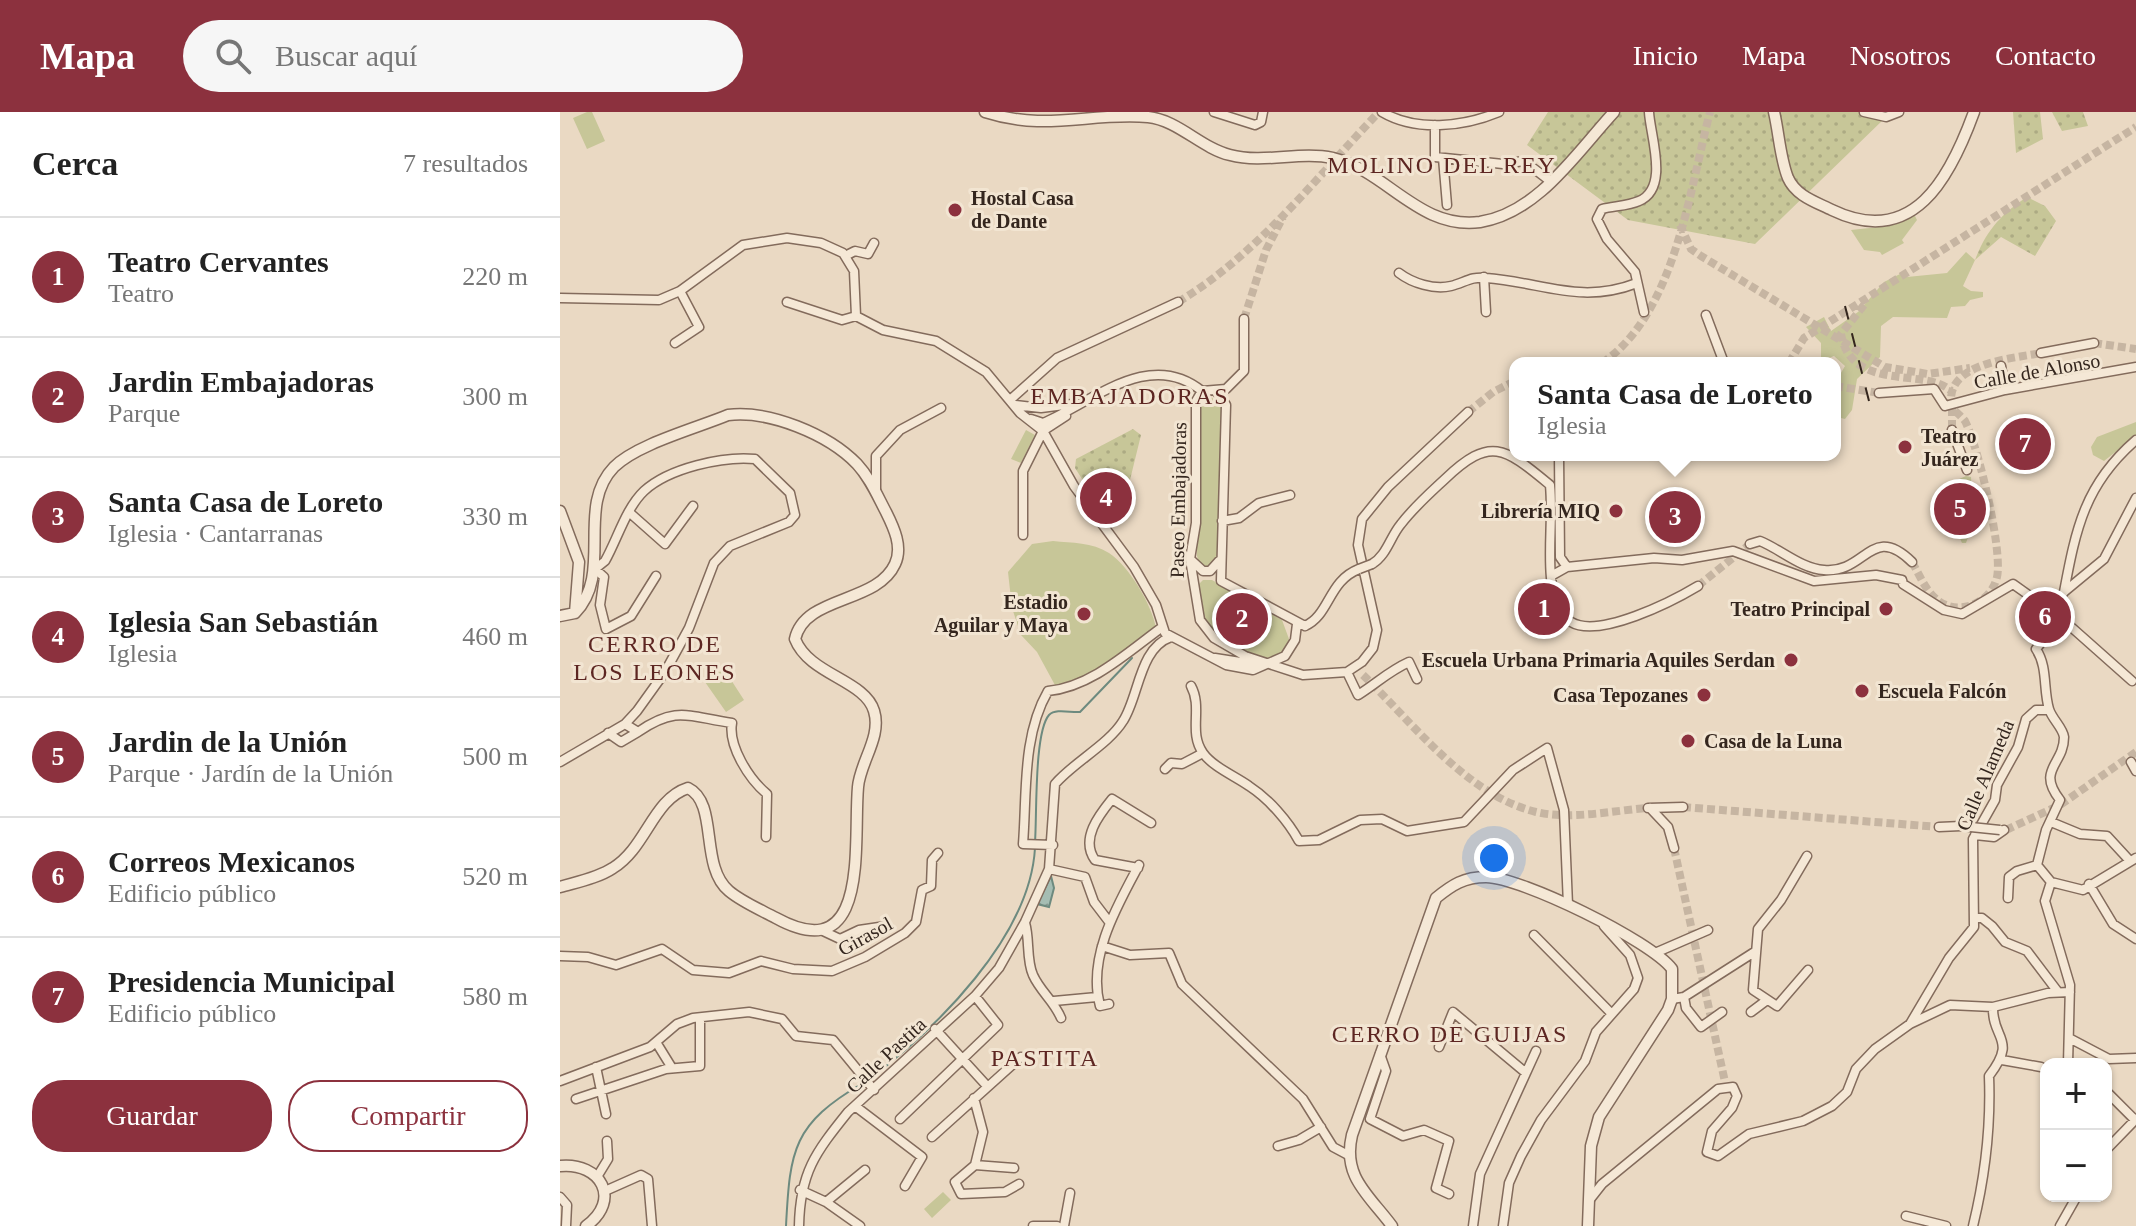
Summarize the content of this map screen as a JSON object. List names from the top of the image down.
{
  "streets": {
    "street": [
      "Calle de Alonso",
      "Paseo Embajadoras",
      "Calle Alameda",
      "Girasol",
      "Calle Pastita"
    ]
  },
  "districts": [
    "MOLINO DEL REY",
    "EMBAJADORAS",
    "CERRO DE LOS LEONES",
    "CERRO DE GUIJAS",
    "PASTITA"
  ],
  "places": [
    "Hostal Casa de Dante",
    "Teatro Juárez",
    "Librería MIQ",
    "Teatro Principal",
    "Estadio Aguilar y Maya",
    "Escuela Urbana Primaria Aquiles Serdan",
    "Escuela Falcón",
    "Casa Tepozanes",
    "Casa de la Luna"
  ],
  "page": {
    "header": "Mapa",
    "search": "Buscar aquí",
    "nav": [
      "Inicio",
      "Mapa",
      "Nosotros",
      "Contacto"
    ],
    "heading": ["Cerca", "7 resultados"],
    "list": [
      {
        "mark": "1",
        "name": "Teatro Cervantes",
        "note": "Teatro",
        "value": "220 m"
      },
      {
        "mark": "2",
        "name": "Jardin Embajadoras",
        "note": "Parque",
        "value": "300 m"
      },
      {
        "mark": "3",
        "name": "Santa Casa de Loreto",
        "note": "Iglesia · Cantarranas",
        "value": "330 m"
      },
      {
        "mark": "4",
        "name": "Iglesia San Sebastián",
        "note": "Iglesia",
        "value": "460 m"
      },
      {
        "mark": "5",
        "name": "Jardin de la Unión",
        "note": "Parque · Jardín de la Unión",
        "value": "500 m"
      },
      {
        "mark": "6",
        "name": "Correos Mexicanos",
        "note": "Edificio público",
        "value": "520 m"
      },
      {
        "mark": "7",
        "name": "Presidencia Municipal",
        "note": "Edificio público",
        "value": "580 m"
      }
    ],
    "popup": ["Santa Casa de Loreto", "Iglesia"],
    "pins": [
      "7",
      "4",
      "5",
      "3",
      "1",
      "6",
      "2"
    ],
    "buttons": ["Guardar", "Compartir"],
    "map_buttons": ["+", "−"]
  }
}
